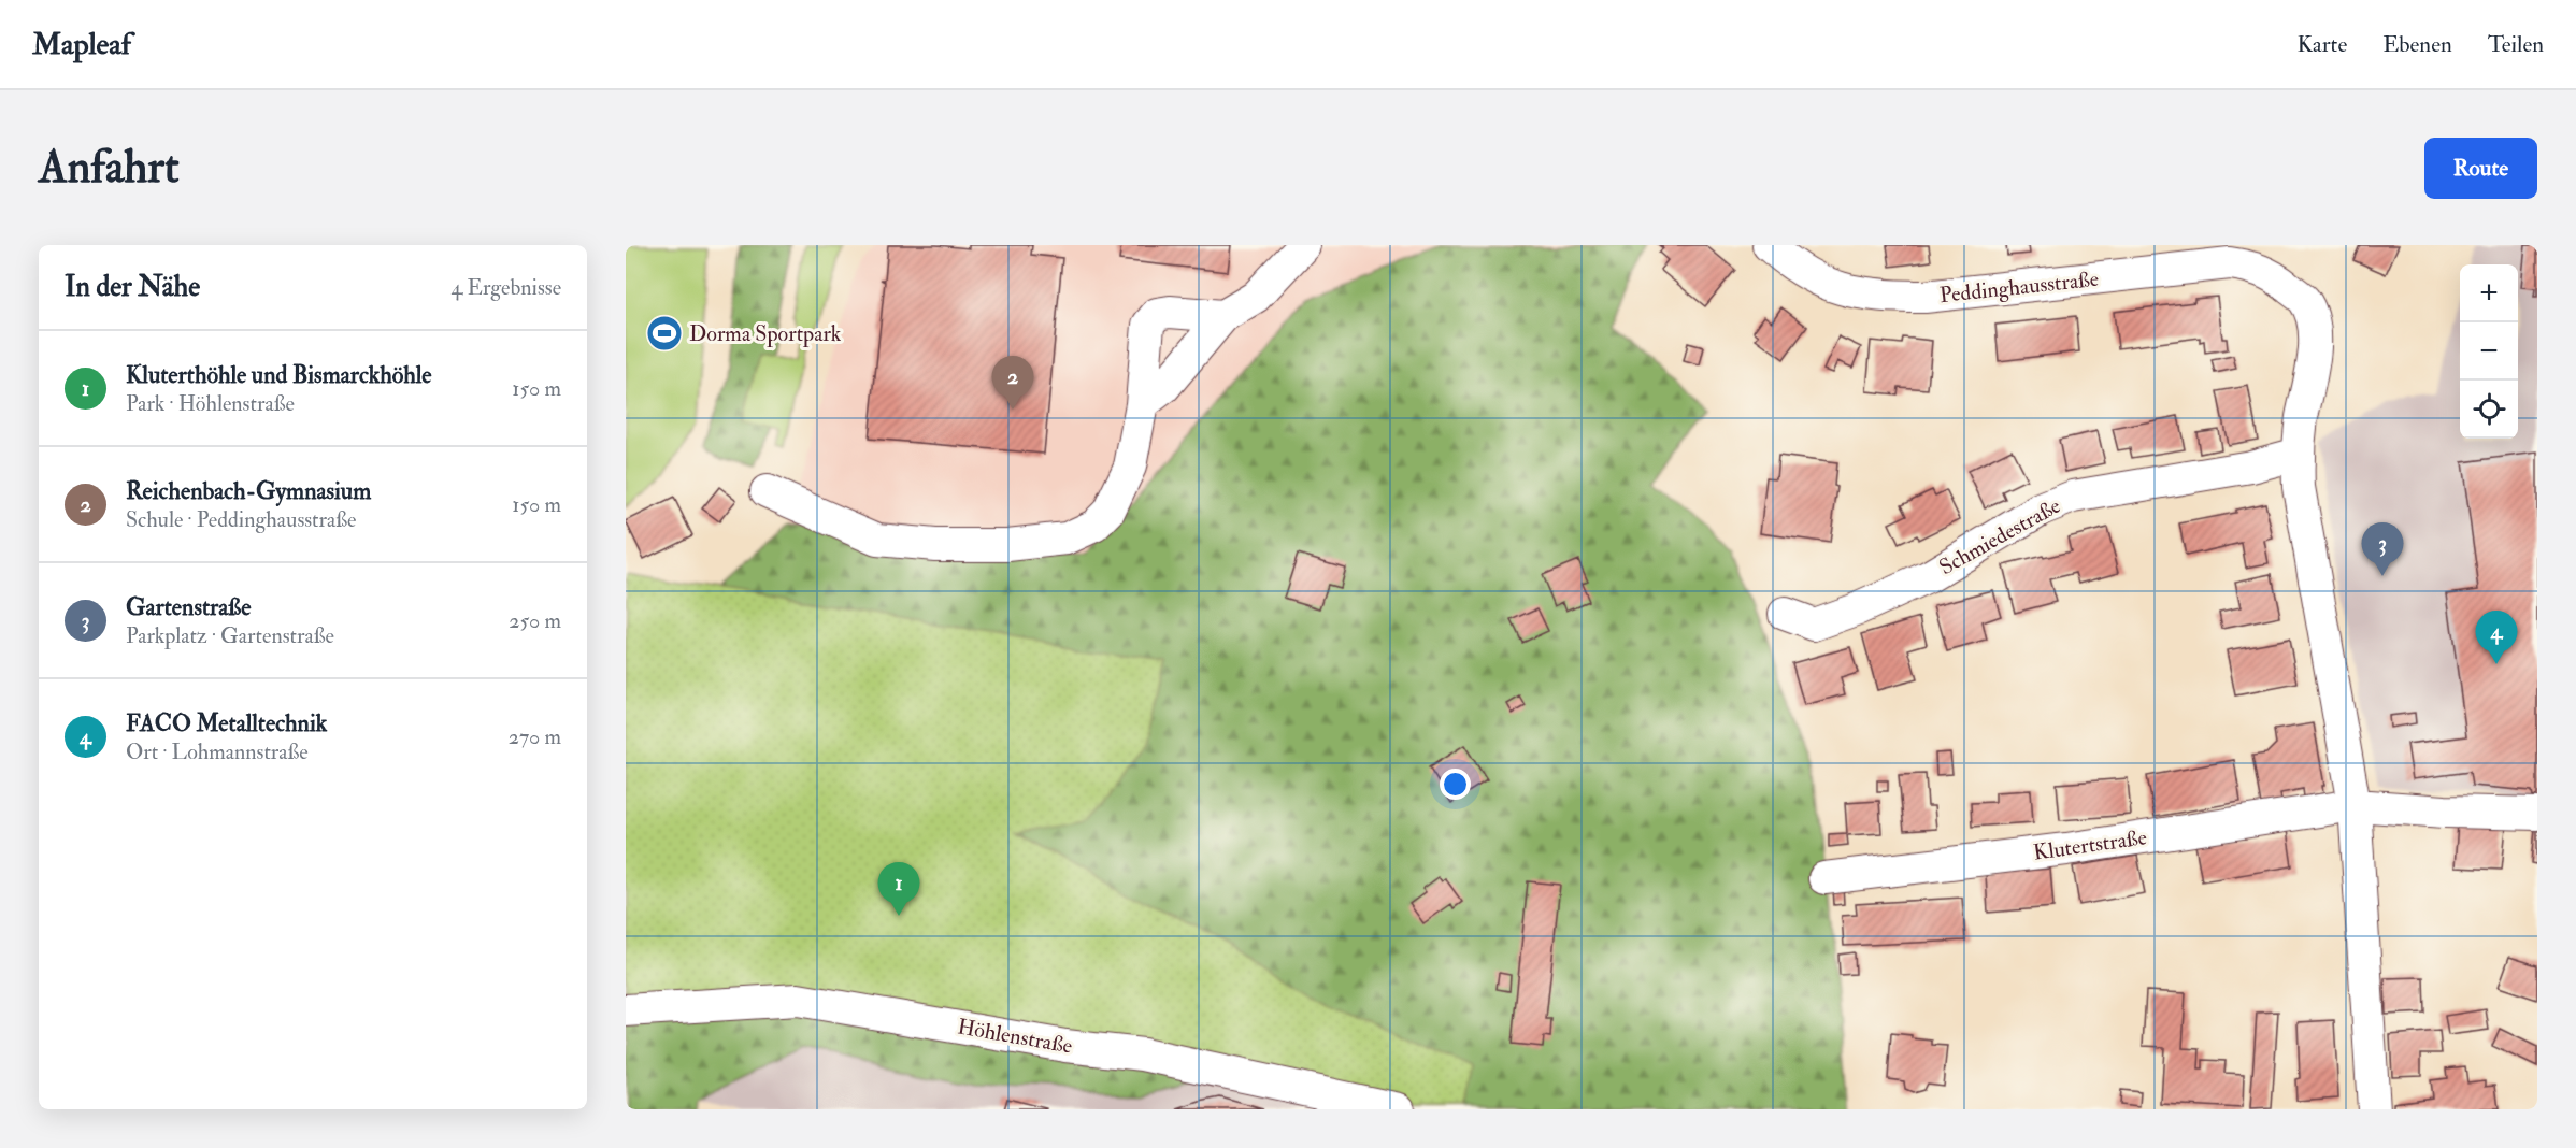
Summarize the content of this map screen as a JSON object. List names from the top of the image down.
{
  "streets": {
    "street": [
      "Peddinghausstraße",
      "Schmiedestraße",
      "Klutertstraße",
      "Höhlenstraße"
    ]
  },
  "crossings": [
    ["Peddinghausstraße", "Schmiedestraße"],
    ["Peddinghausstraße", "Klutertstraße"]
  ],
  "places": {
    "sports": ["Dorma Sportpark"]
  },
  "page": {
    "header": "Mapleaf",
    "nav": ["Karte", "Ebenen", "Teilen"],
    "buttons": "Route",
    "title": "Anfahrt",
    "heading": ["In der Nähe", "4 Ergebnisse"],
    "map_buttons": ["+", "−"],
    "list": [
      {
        "mark": "1",
        "name": "Kluterthöhle und Bismarckhöhle",
        "note": "Park · Höhlenstraße",
        "value": "150 m"
      },
      {
        "mark": "2",
        "name": "Reichenbach-Gymnasium",
        "note": "Schule · Peddinghausstraße",
        "value": "150 m"
      },
      {
        "mark": "3",
        "name": "Gartenstraße",
        "note": "Parkplatz · Gartenstraße",
        "value": "250 m"
      },
      {
        "mark": "4",
        "name": "FACO Metalltechnik",
        "note": "Ort · Lohmannstraße",
        "value": "270 m"
      }
    ],
    "pins": [
      "2",
      "3",
      "4",
      "1"
    ]
  }
}
